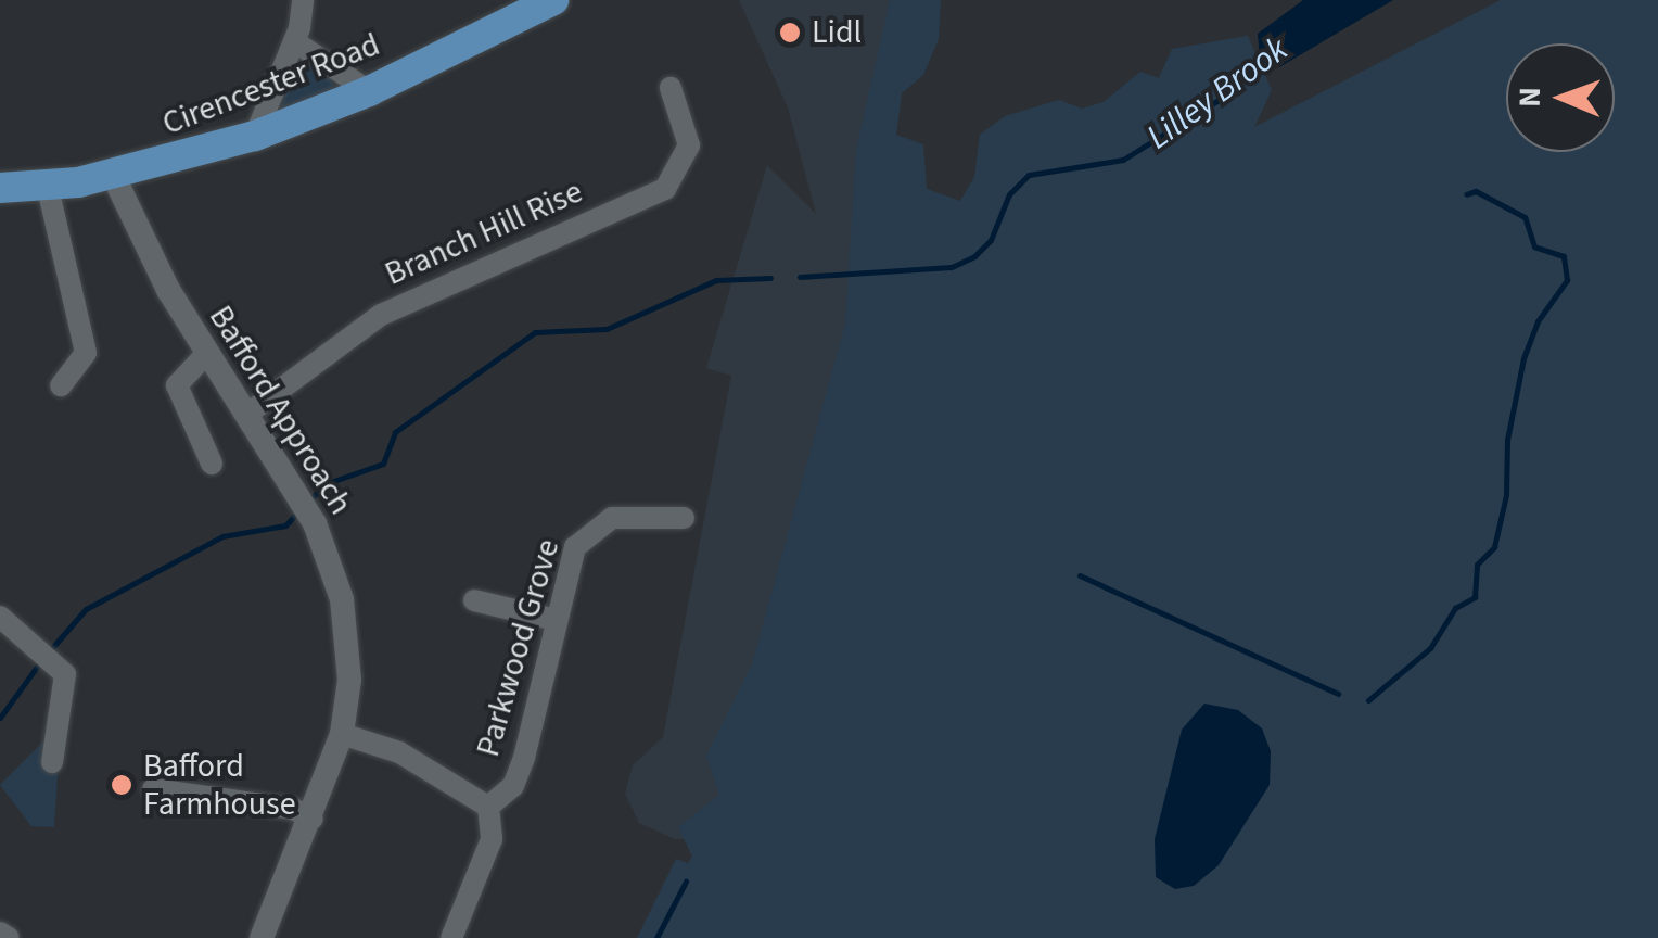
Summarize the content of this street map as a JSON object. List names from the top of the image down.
{
  "streets": {
    "main road": ["Cirencester Road"],
    "street": ["Branch Hill Rise", "Bafford Approach", "Parkwood Grove"]
  },
  "crossings": [
    ["Cirencester Road", "Bafford Approach"],
    ["Branch Hill Rise", "Bafford Approach"]
  ],
  "water": ["Lilley Brook"],
  "places": ["Lidl", "Bafford Farmhouse"],
  "north": "left"
}
